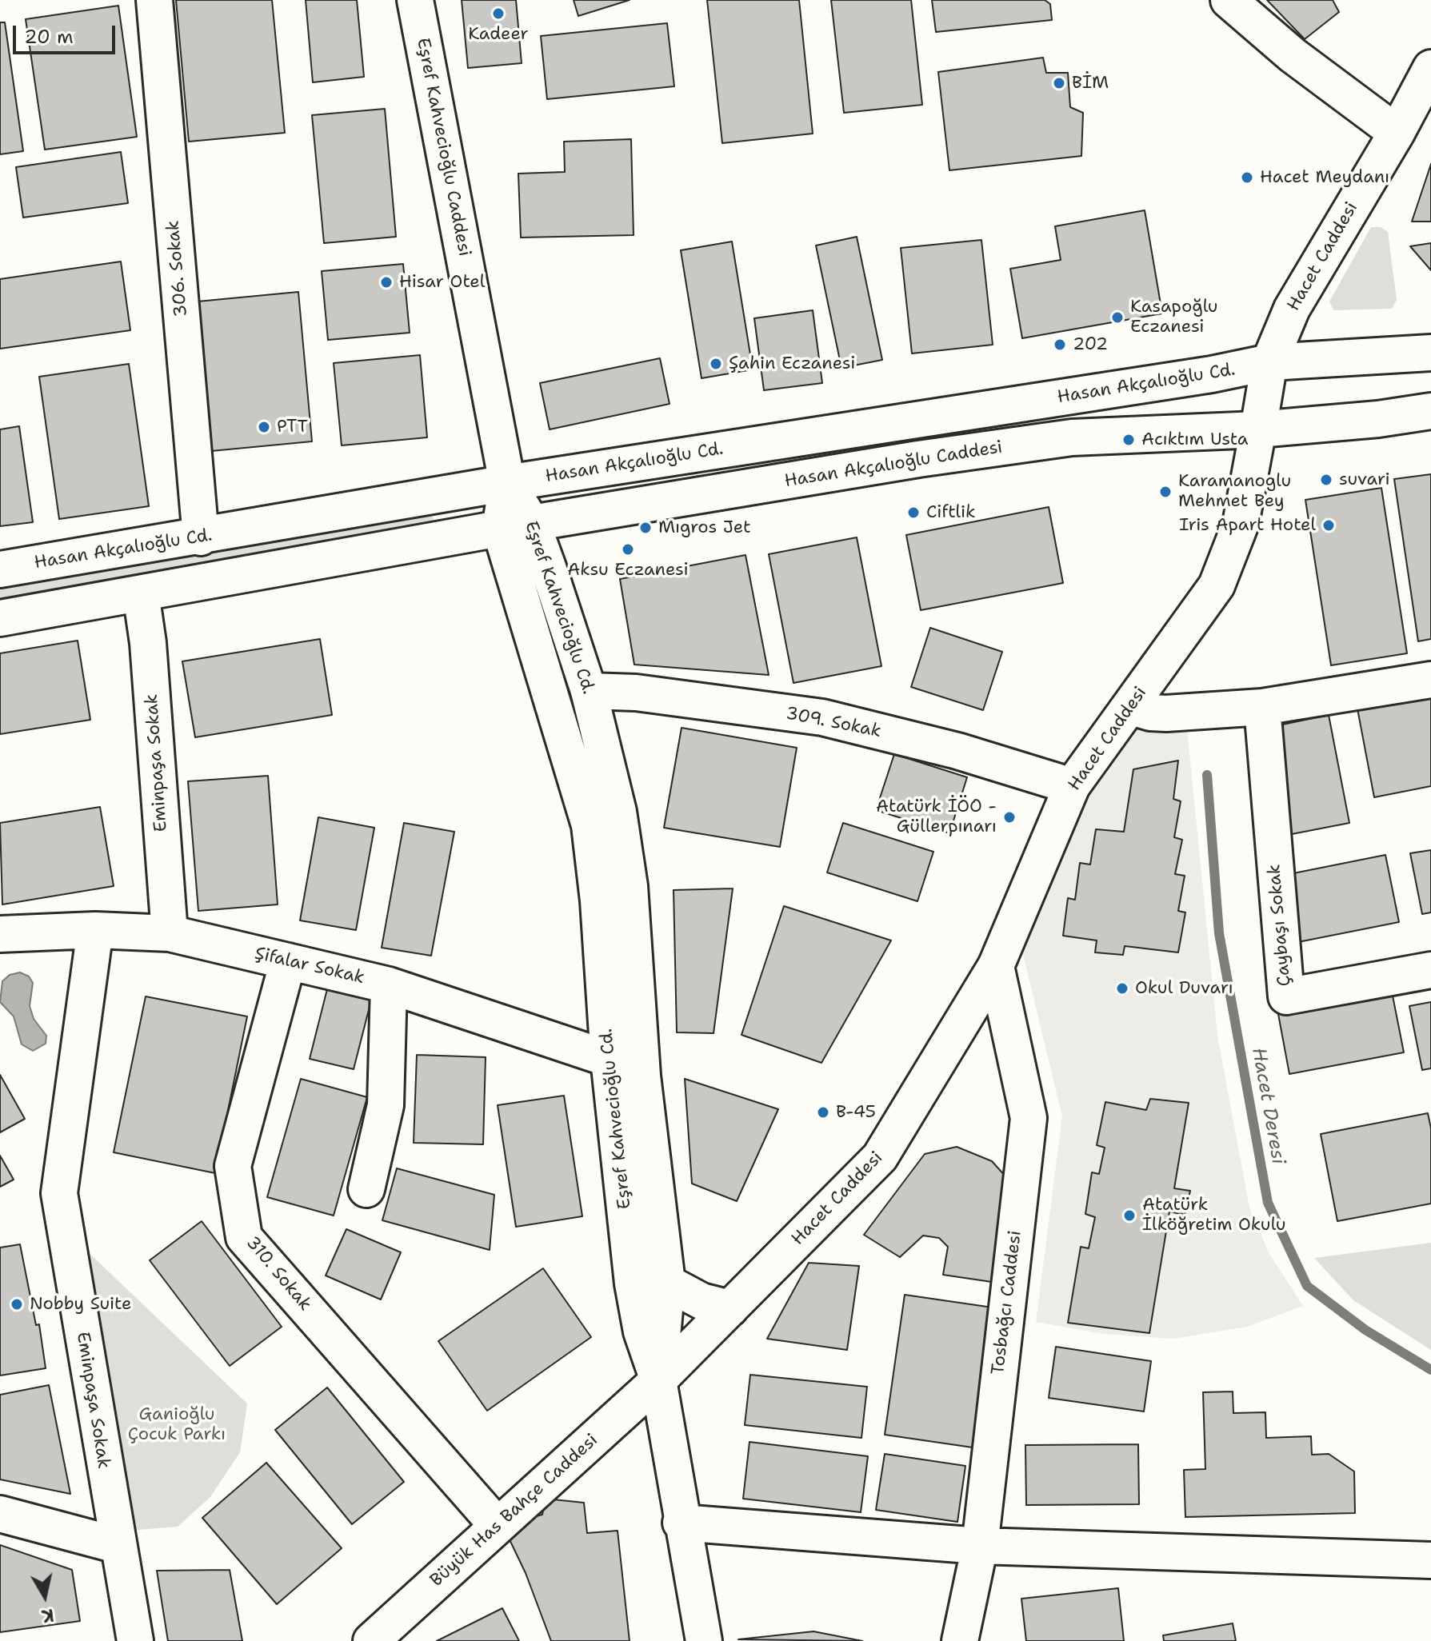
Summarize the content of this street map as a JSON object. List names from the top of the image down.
{
  "streets": {
    "street": [
      "Eşref Kahvecioğlu Caddesi",
      "Hacet Caddesi",
      "306. Sokak",
      "Hasan Akçalıoğlu Cd.",
      "Hasan Akçalıoğlu Caddesi",
      "Eşref Kahvecioğlu Cd.",
      "309. Sokak",
      "Eminpaşa Sokak",
      "Çaybaşı Sokak",
      "Şifalar Sokak",
      "310. Sokak",
      "Tosbağcı Caddesi",
      "Büyük Has Bahçe Caddesi"
    ]
  },
  "crossings": [
    ["Eşref Kahvecioğlu Caddesi", "Hasan Akçalıoğlu Cd."],
    ["Eşref Kahvecioğlu Caddesi", "Eşref Kahvecioğlu Cd."],
    ["Hacet Caddesi", "Hasan Akçalıoğlu Cd."],
    ["Hacet Caddesi", "Hasan Akçalıoğlu Caddesi"],
    ["Hacet Caddesi", "Eşref Kahvecioğlu Cd."],
    ["Hacet Caddesi", "309. Sokak"],
    ["Hacet Caddesi", "Tosbağcı Caddesi"],
    ["Hacet Caddesi", "Büyük Has Bahçe Caddesi"],
    ["306. Sokak", "Hasan Akçalıoğlu Cd."],
    ["Hasan Akçalıoğlu Cd.", "Eşref Kahvecioğlu Cd."],
    ["Hasan Akçalıoğlu Caddesi", "Eşref Kahvecioğlu Cd."],
    ["Eşref Kahvecioğlu Cd.", "309. Sokak"],
    ["Eşref Kahvecioğlu Cd.", "Şifalar Sokak"],
    ["Eşref Kahvecioğlu Cd.", "Büyük Has Bahçe Caddesi"],
    ["Eminpaşa Sokak", "Şifalar Sokak"],
    ["Şifalar Sokak", "310. Sokak"],
    ["310. Sokak", "Büyük Has Bahçe Caddesi"]
  ],
  "water": ["Hacet Deresi"],
  "parks": ["Ganioğlu Çocuk Parkı"],
  "places": [
    "Kadeer",
    "BİM",
    "Hacet Meydanı",
    "Hisar Otel",
    "Kasapoğlu Eczanesi",
    "202",
    "Şahin Eczanesi",
    "PTT",
    "Acıktım Usta",
    "suvari",
    "Karamanoglu Mehmet Bey",
    "Ciftlik",
    "Iris Apart Hotel",
    "Mıgros Jet",
    "Aksu Eczanesi",
    "Atatürk İÖO - Güllerpınarı",
    "Okul Duvarı",
    "B-45",
    "Atatürk İlköğretim Okulu",
    "Nobby Suite"
  ],
  "scale_bar": "20 m",
  "north": "bottom"
}
